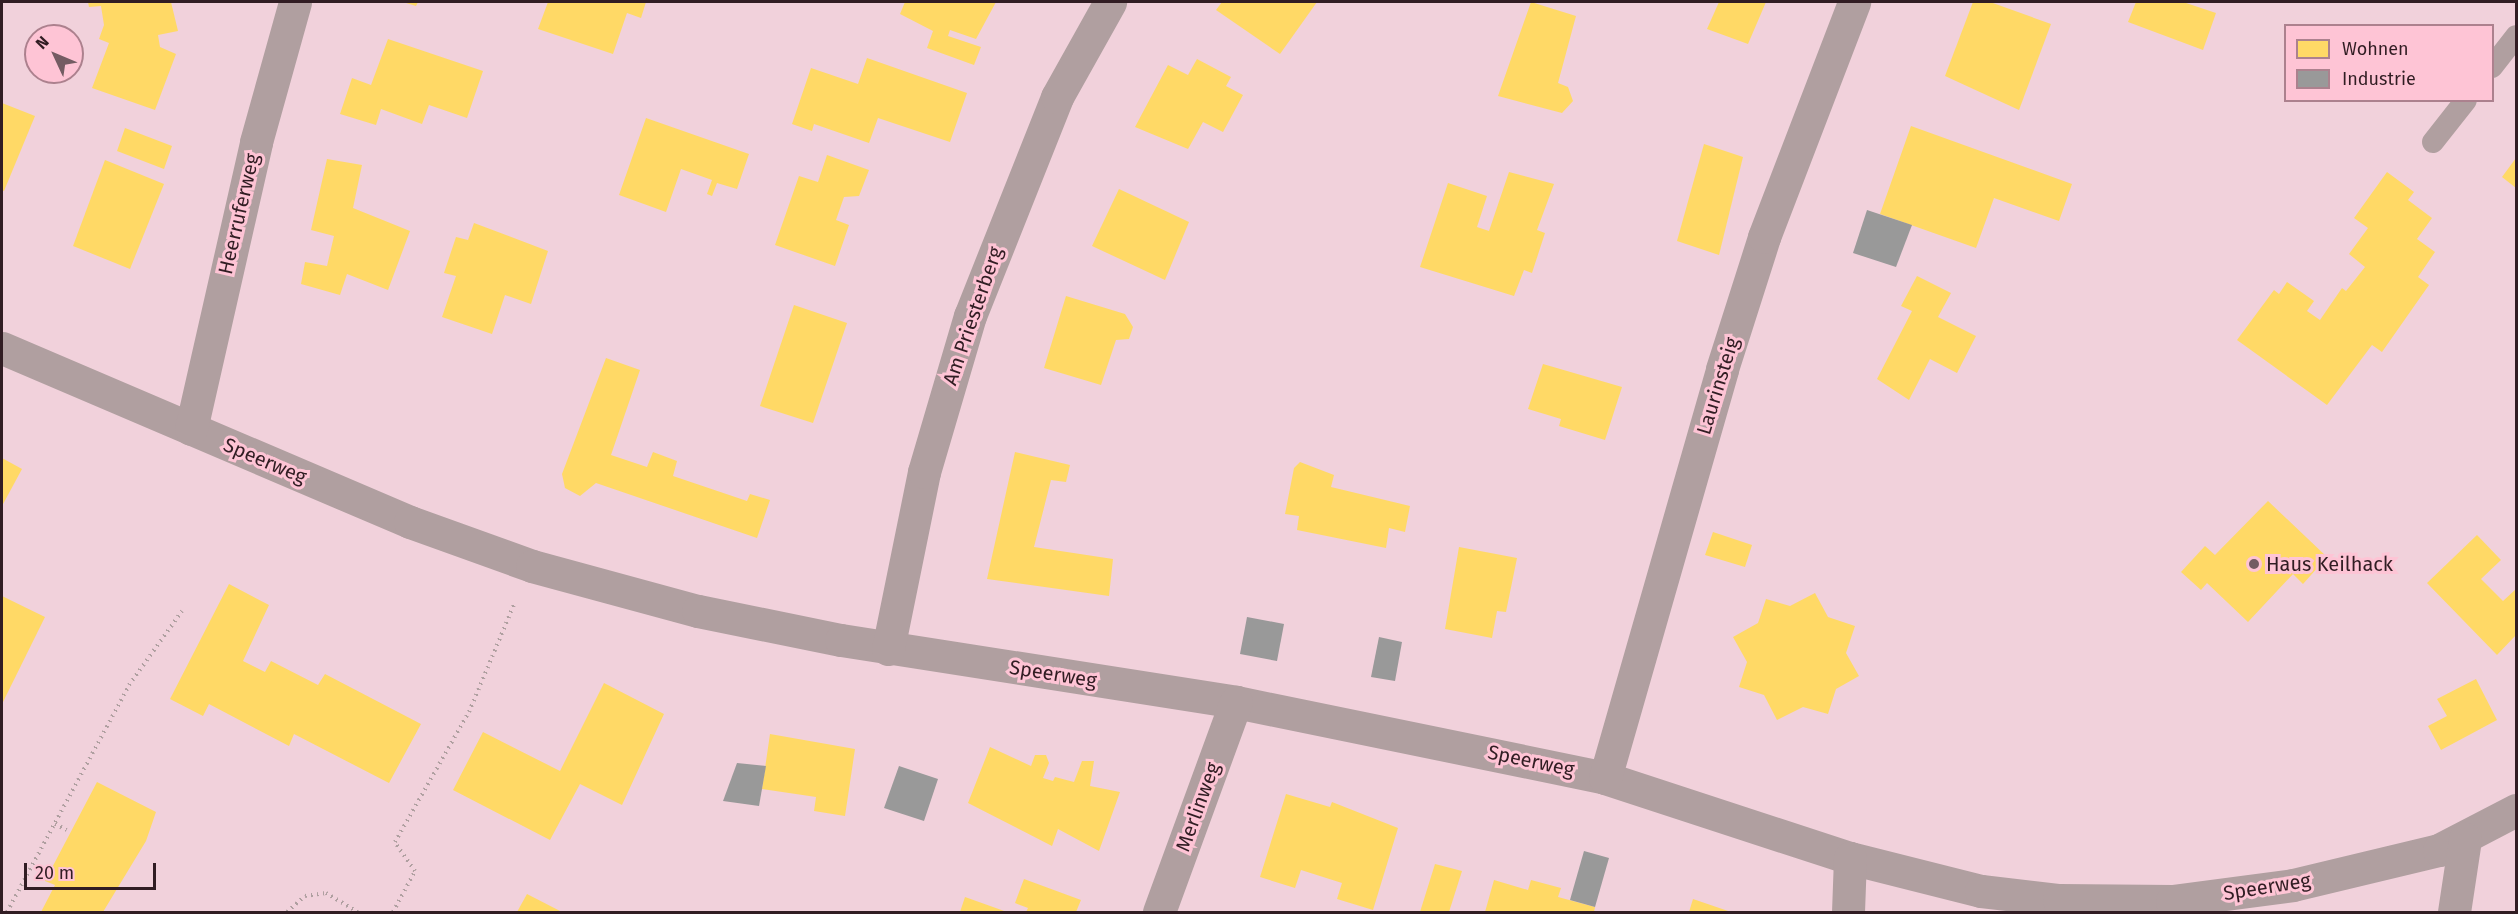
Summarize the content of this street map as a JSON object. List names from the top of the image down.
{
  "streets": {
    "street": [
      "Heerruferweg",
      "Am Priesterberg",
      "Laurinsteig",
      "Speerweg",
      "Merlinweg"
    ]
  },
  "crossings": [
    ["Heerruferweg", "Speerweg"],
    ["Am Priesterberg", "Speerweg"],
    ["Laurinsteig", "Speerweg"],
    ["Speerweg", "Merlinweg"]
  ],
  "places": ["Haus Keilhack"],
  "legend": ["Wohnen", "Industrie"],
  "scale_bar": "20 m",
  "north": "top left"
}
